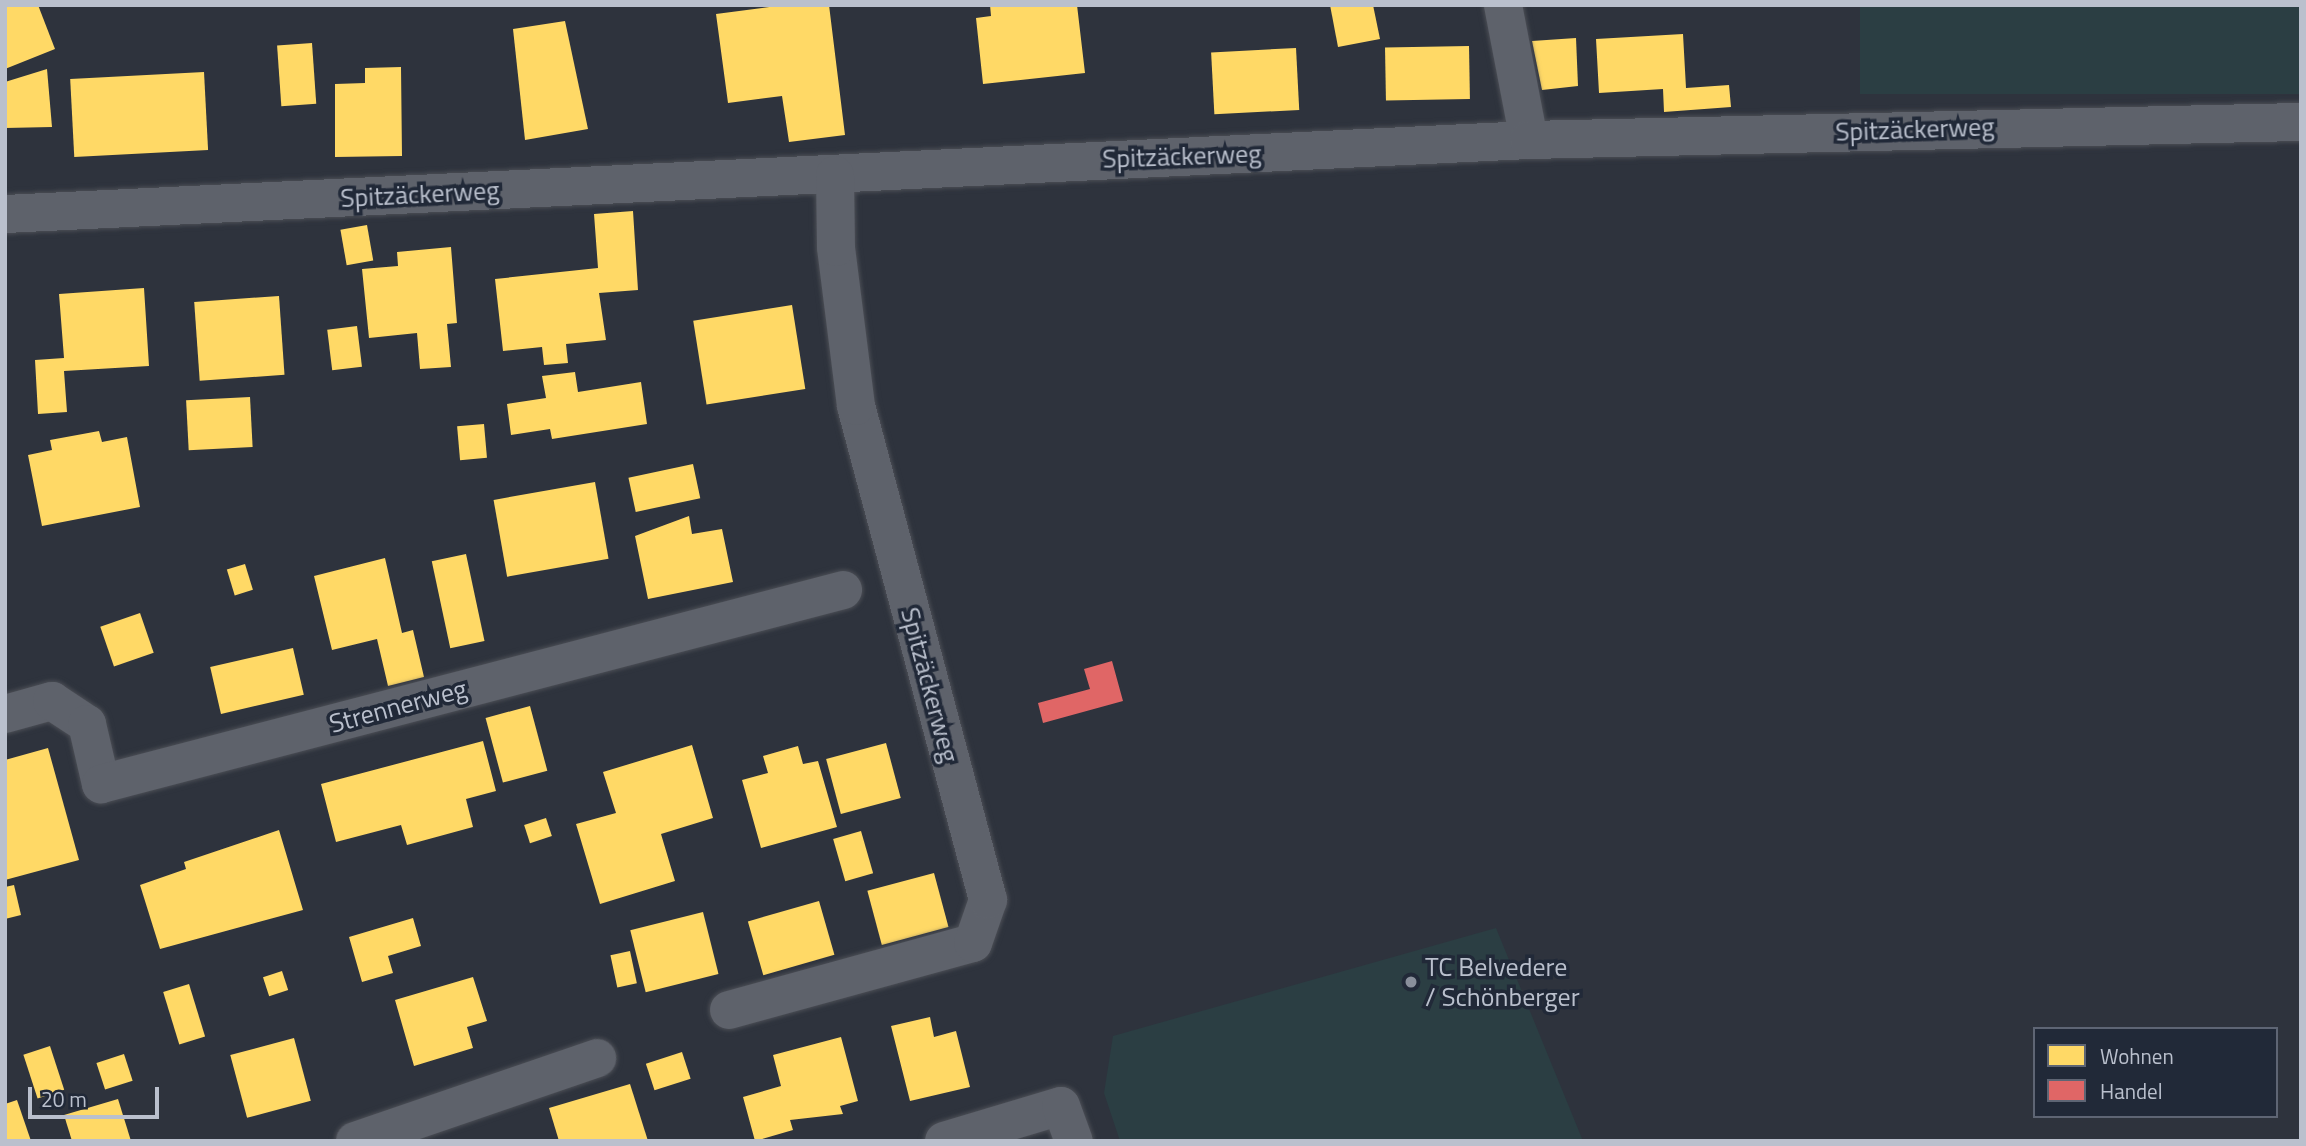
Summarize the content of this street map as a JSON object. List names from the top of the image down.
{
  "streets": {
    "street": ["Spitzäckerweg", "Strennerweg"]
  },
  "places": ["TC Belvedere / Schönberger"],
  "legend": ["Wohnen", "Handel"],
  "scale_bar": "20 m"
}
